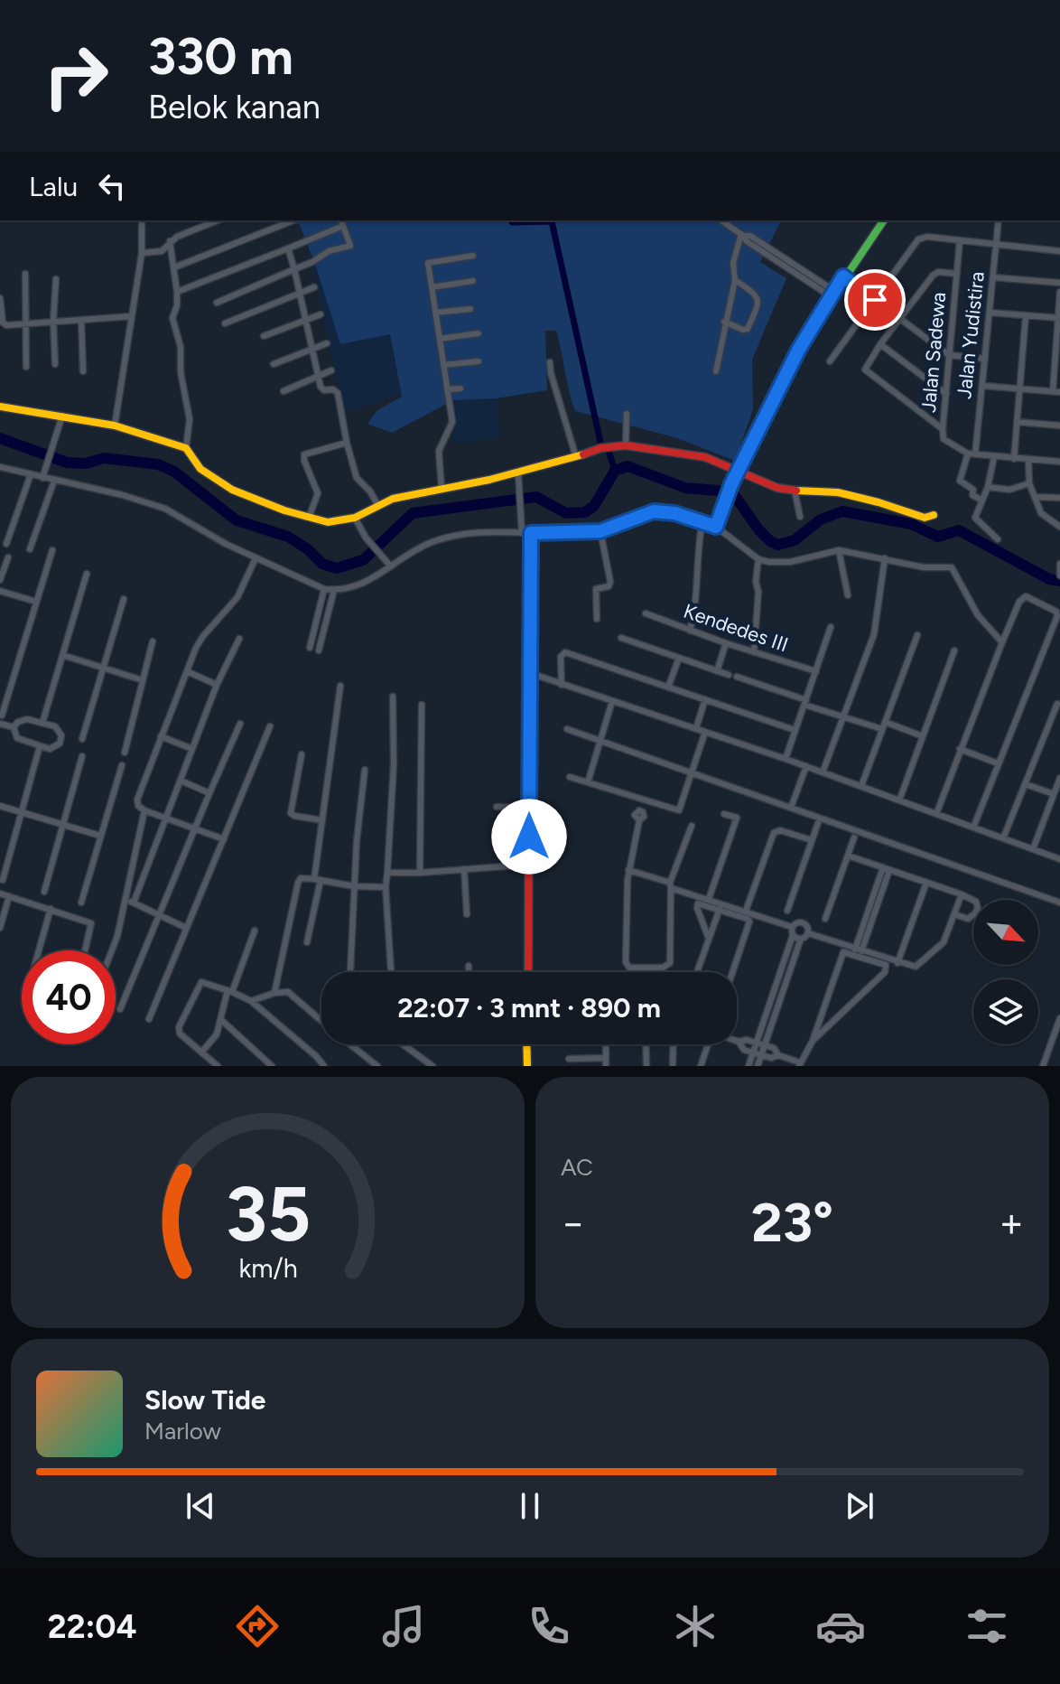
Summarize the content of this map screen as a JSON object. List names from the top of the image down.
{
  "streets": {
    "street": ["Jalan Yudistira", "Jalan Sadewa", "Kendedes III"]
  },
  "crossings": [
    ["Jalan Yudistira", "Jalan Sadewa"]
  ],
  "north": "bottom right",
  "page": {
    "turn": ["330 m", "Belok kanan"],
    "then": "Lalu",
    "limit": "40",
    "trip": "22:07 · 3 mnt · 890 m",
    "tile": "AC",
    "heat": ["−", "23°", "+"],
    "song": ["Slow Tide", "Marlow"],
    "tabs": "22:04",
    "gauge": ["35", "km/h"]
  }
}
